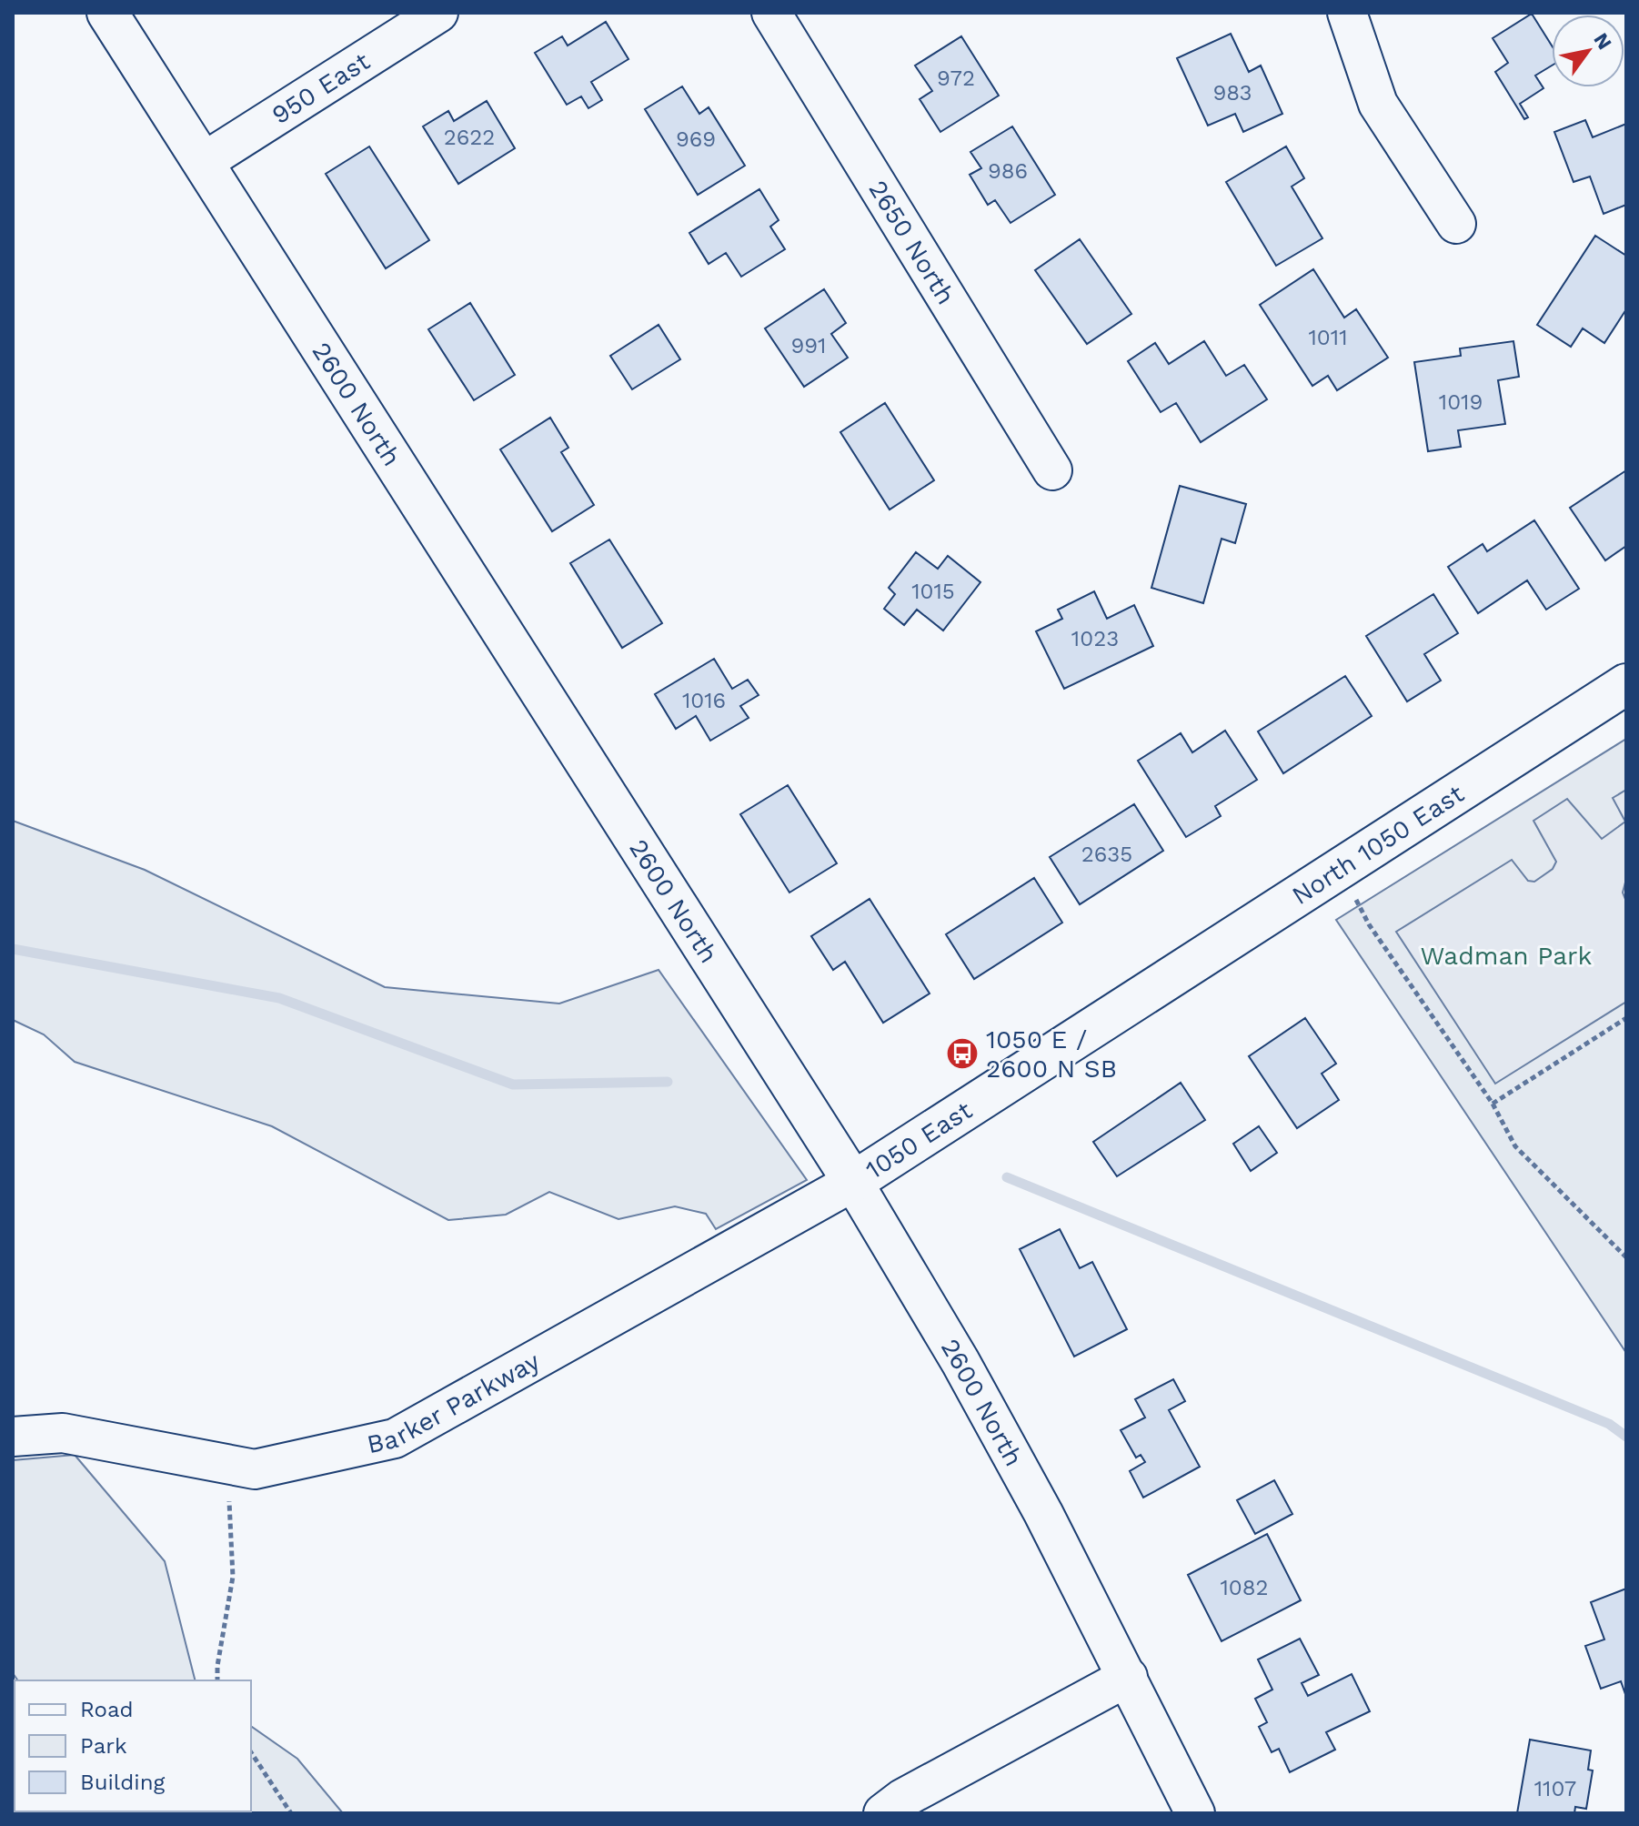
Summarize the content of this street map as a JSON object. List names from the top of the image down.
{
  "streets": {
    "main road": ["2600 North", "North 1050 East", "1050 East"],
    "street": ["950 East", "2650 North", "Barker Parkway"]
  },
  "crossings": [
    ["950 East", "2600 North"],
    ["2600 North", "1050 East"],
    ["2600 North", "Barker Parkway"],
    ["North 1050 East", "1050 East"],
    ["1050 East", "Barker Parkway"]
  ],
  "parks": ["Wadman Park"],
  "places": {
    "bus stop": ["1050 E / 2600 N SB"]
  },
  "house_numbers": [
    "972",
    "983",
    "2622",
    "969",
    "986",
    "1011",
    "991",
    "1019",
    "1015",
    "1023",
    "1016",
    "2635",
    "1082",
    "1107"
  ],
  "legend": ["Road", "Park", "Building"],
  "north": "top right"
}
